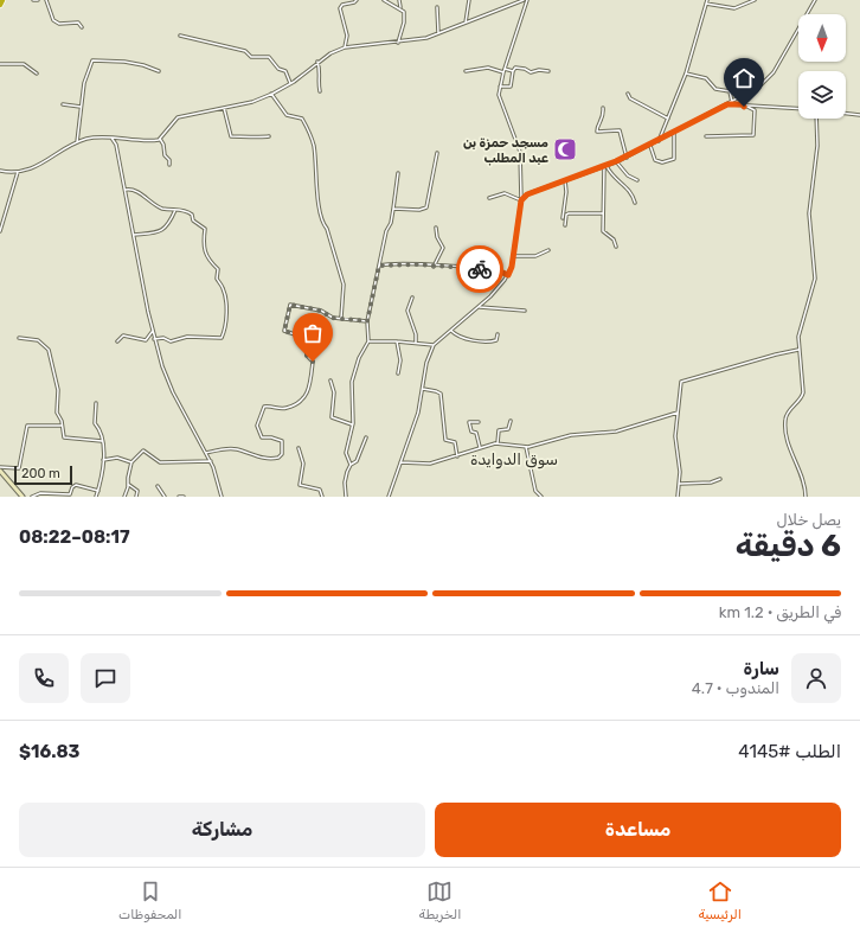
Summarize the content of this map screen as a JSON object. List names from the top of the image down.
{
  "districts": ["سوق الدوايدة"],
  "places": {
    "mosque": ["مسجد حمزة بن عبد المطلب"]
  },
  "scale_bar": "200 m",
  "north": "bottom",
  "page": {
    "scale": "200 m",
    "heading": ["6 دقيقة", "يصل خلال", "08:17–08:22"],
    "panel": [
      "سارة",
      "المندوب · 4.7",
      "الطلب #4145",
      "$16.83"
    ],
    "bar": "في الطريق · 1.2 km",
    "buttons": ["مساعدة", "مشاركة"],
    "tabs": ["الرئيسية", "الخريطة", "المحفوظات"]
  }
}
